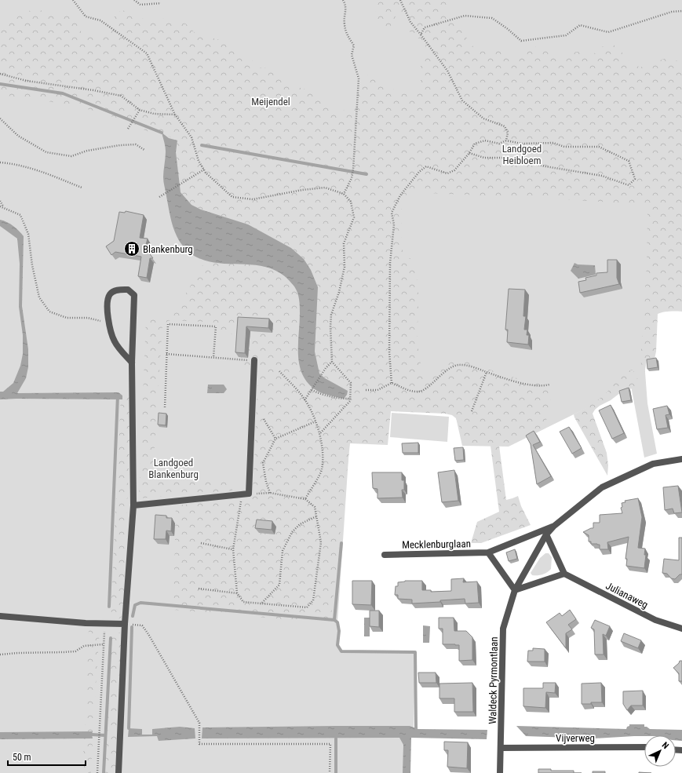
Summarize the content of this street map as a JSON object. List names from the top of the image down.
{
  "streets": {
    "street": [
      "Mecklenburglaan",
      "Julianaweg",
      "Waldeck Pyrmontlaan",
      "Vijverweg"
    ]
  },
  "crossings": [
    ["Mecklenburglaan", "Waldeck Pyrmontlaan"],
    ["Waldeck Pyrmontlaan", "Vijverweg"]
  ],
  "parks": ["Meijendel", "Landgoed Heibloem", "Landgoed Blankenburg"],
  "places": {
    "building": ["Blankenburg"]
  },
  "scale_bar": "50 m",
  "north": "top right"
}
